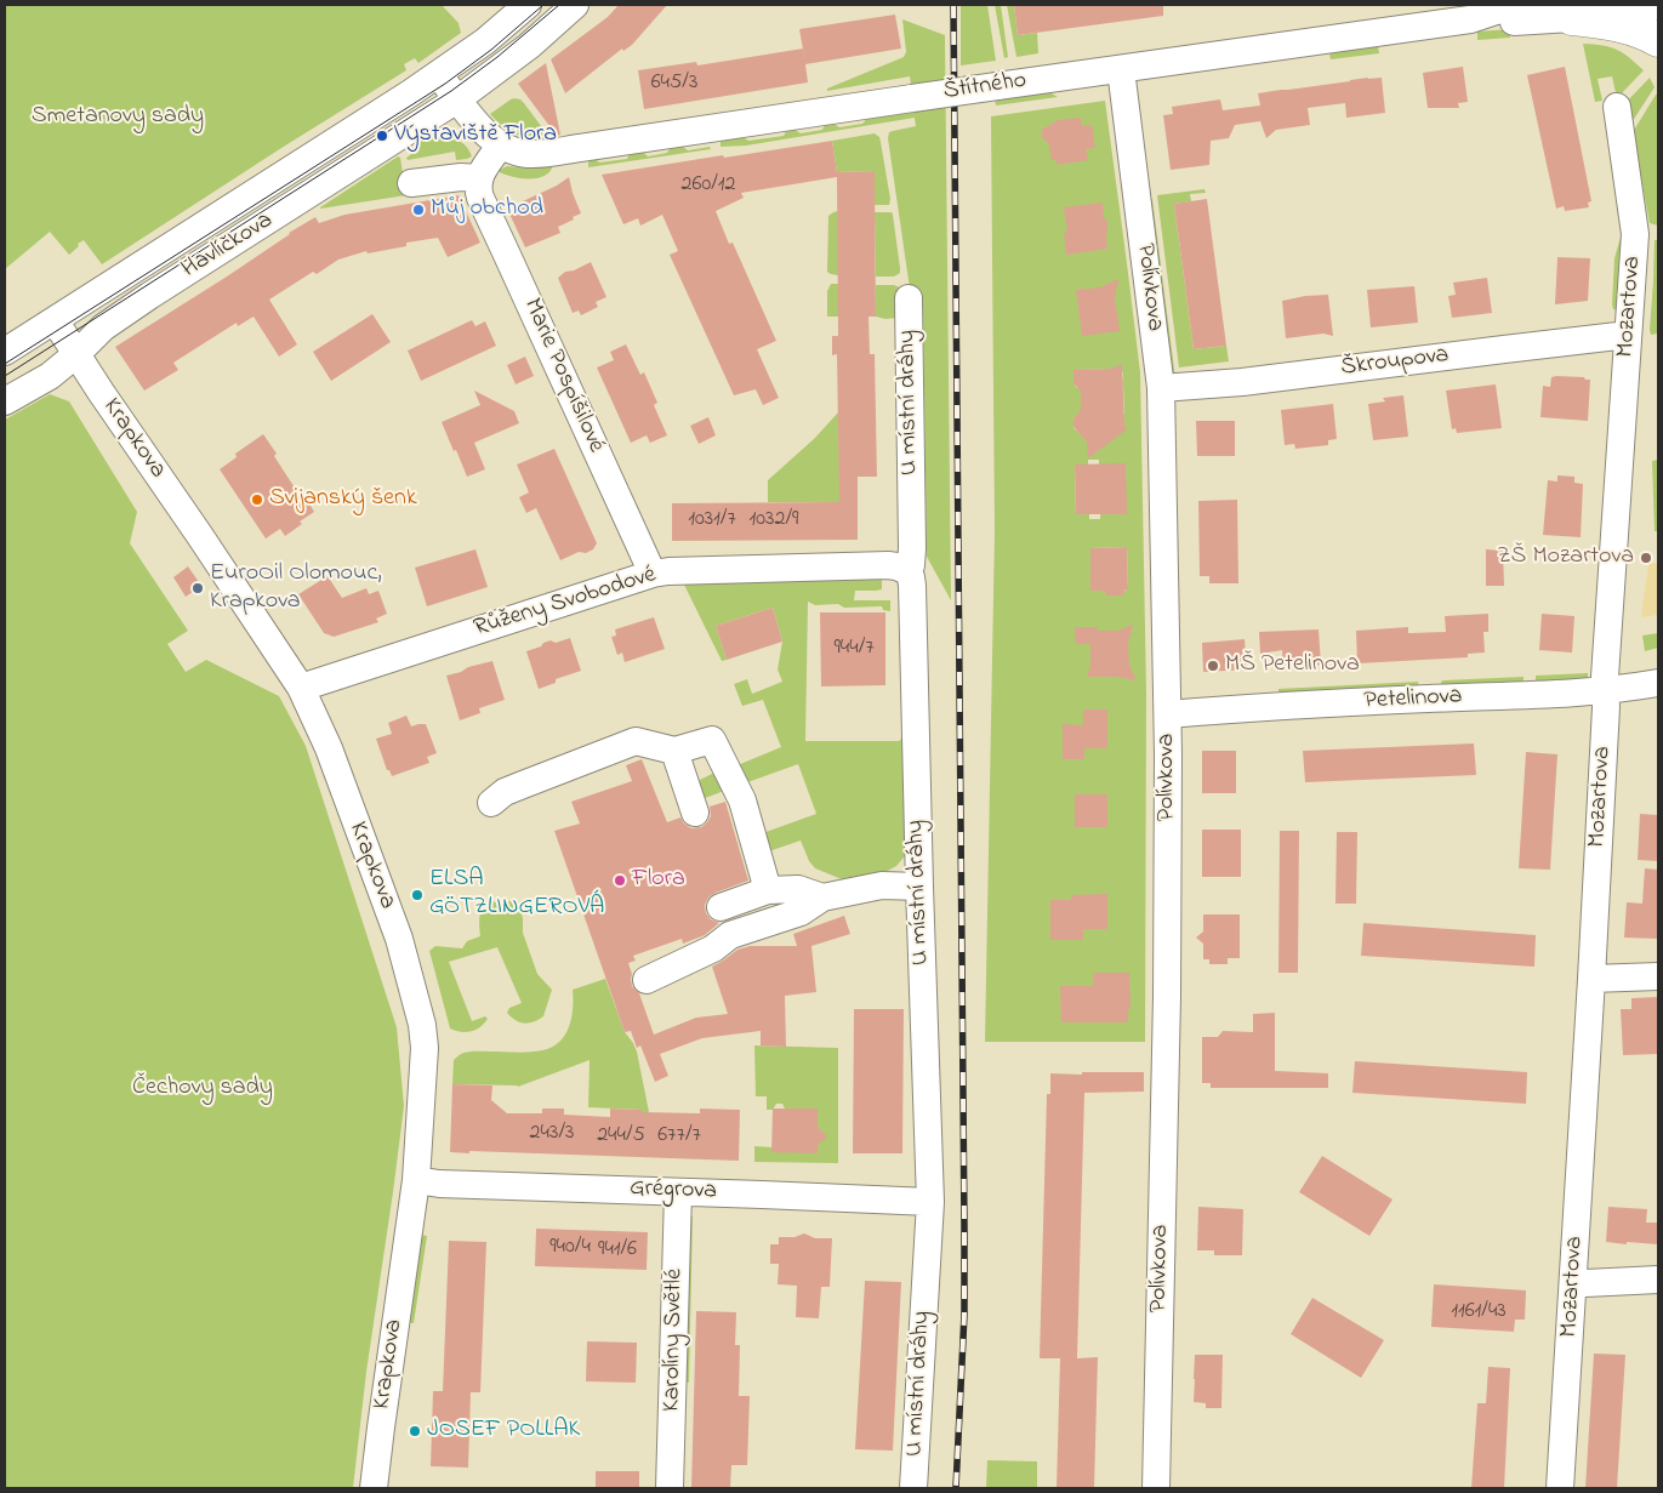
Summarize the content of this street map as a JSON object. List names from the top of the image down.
{
  "streets": {
    "street": [
      "Štítného",
      "Havlíčkova",
      "Polívkova",
      "Mozartova",
      "Škroupova",
      "Marie Pospíšilové",
      "U místní dráhy",
      "Krapkova",
      "Růženy Svobodové",
      "Petelinova",
      "Grégrova",
      "Karolíny Světlé"
    ]
  },
  "crossings": [
    ["Štítného", "Havlíčkova"],
    ["Štítného", "Polívkova"],
    ["Havlíčkova", "Krapkova"],
    ["Polívkova", "Škroupova"],
    ["Polívkova", "Petelinova"],
    ["Mozartova", "Škroupova"],
    ["Mozartova", "Petelinova"],
    ["Marie Pospíšilové", "Růženy Svobodové"],
    ["U místní dráhy", "Růženy Svobodové"],
    ["U místní dráhy", "Grégrova"],
    ["Krapkova", "Růženy Svobodové"],
    ["Krapkova", "Grégrova"],
    ["Grégrova", "Karolíny Světlé"]
  ],
  "parks": ["Smetanovy sady", "Čechovy sady"],
  "places": [
    "Výstaviště Flora",
    "Můj obchod",
    "Svijanský šenk",
    "ZŠ Mozartova",
    "EuroOil Olomouc, Krapkova",
    "MŠ Petelinova",
    "Flora",
    "ELSA GÖTZLINGEROVÁ",
    "JOSEF POLLAK"
  ],
  "house_numbers": [
    "645/3",
    "260/12",
    "1031/7",
    "1032/9",
    "944/7",
    "243/3",
    "244/5",
    "677/7",
    "940/4",
    "941/6",
    "1161/43"
  ]
}
